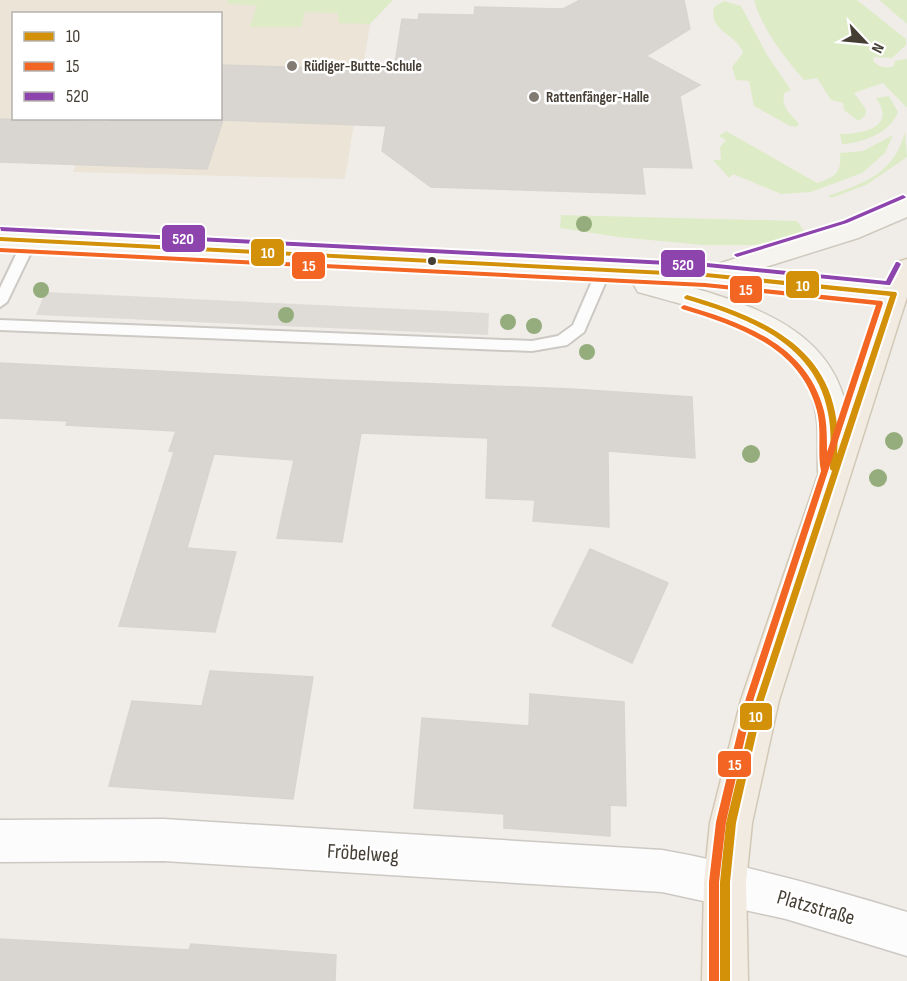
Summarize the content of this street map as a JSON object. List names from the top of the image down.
{
  "streets": {
    "street": ["Fröbelweg", "Platzstraße"]
  },
  "crossings": [
    ["Fröbelweg", "Platzstraße"]
  ],
  "places": ["Rüdiger-Butte-Schule", "Rattenfänger-Halle"],
  "lines": ["transit line 520", "transit line 10", "transit line 15"],
  "legend": ["10", "15", "520"],
  "north": "bottom right"
}
